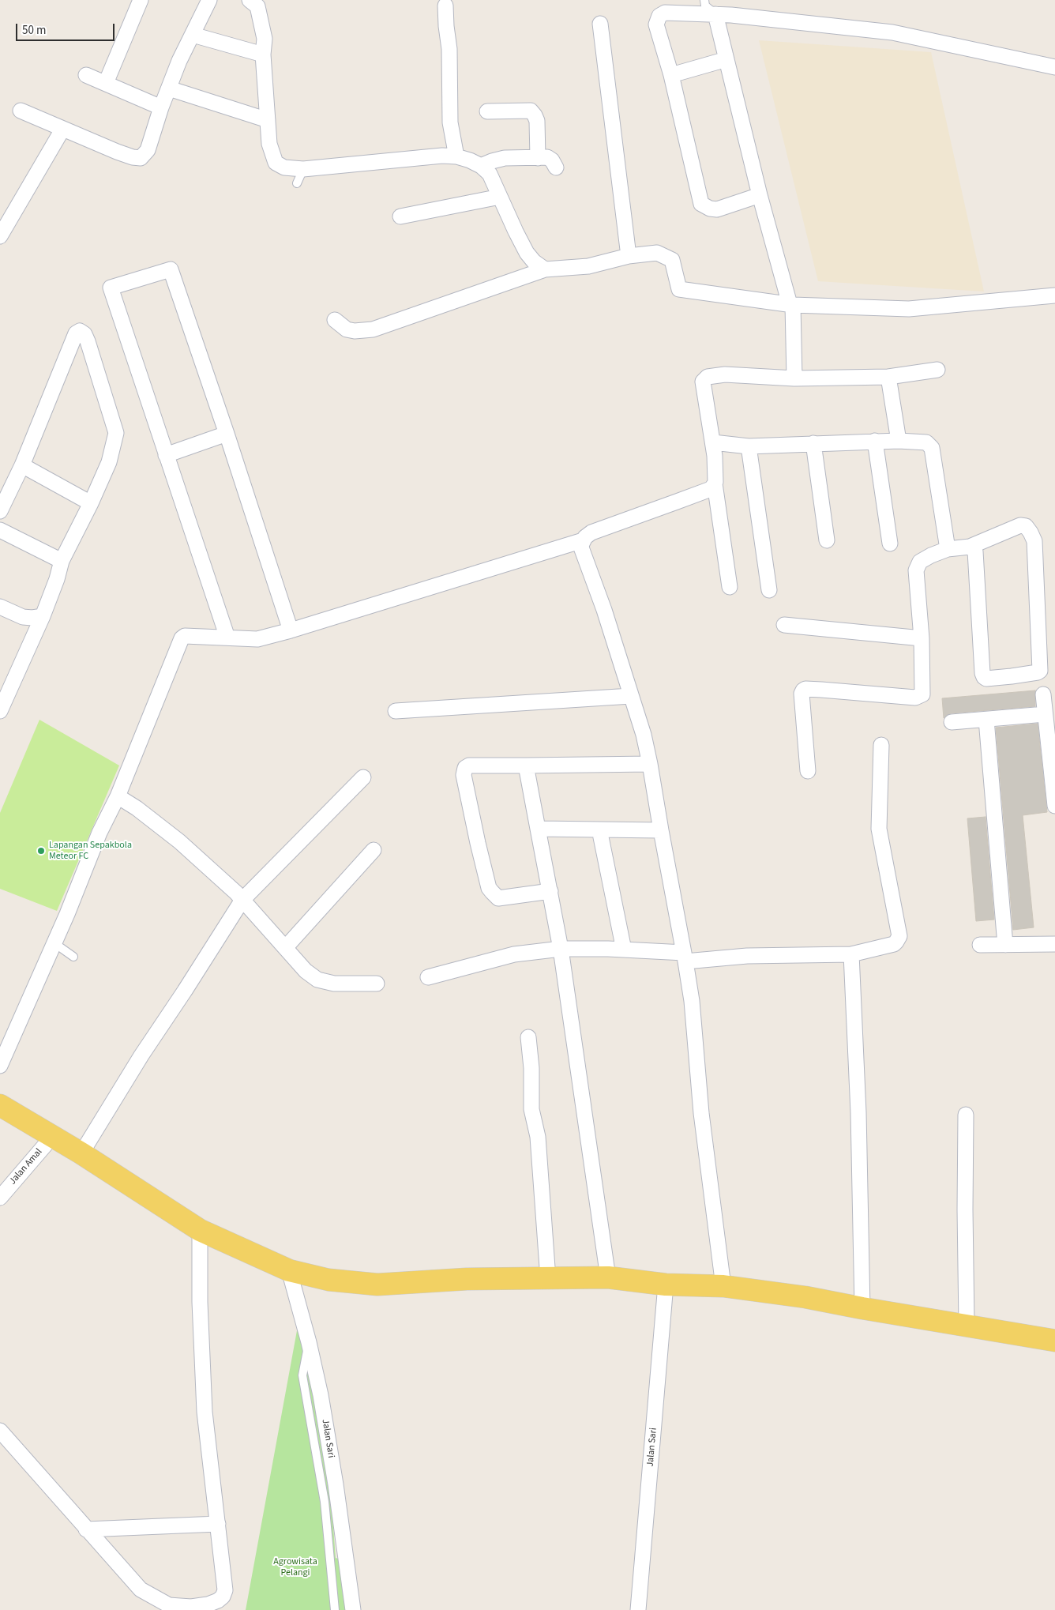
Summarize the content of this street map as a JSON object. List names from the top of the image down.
{
  "streets": {
    "street": ["Jalan Amal", "Jalan Sari"]
  },
  "parks": ["Agrowisata Pelangi"],
  "places": ["Lapangan Sepakbola Meteor FC"],
  "scale_bar": "50 m"
}
